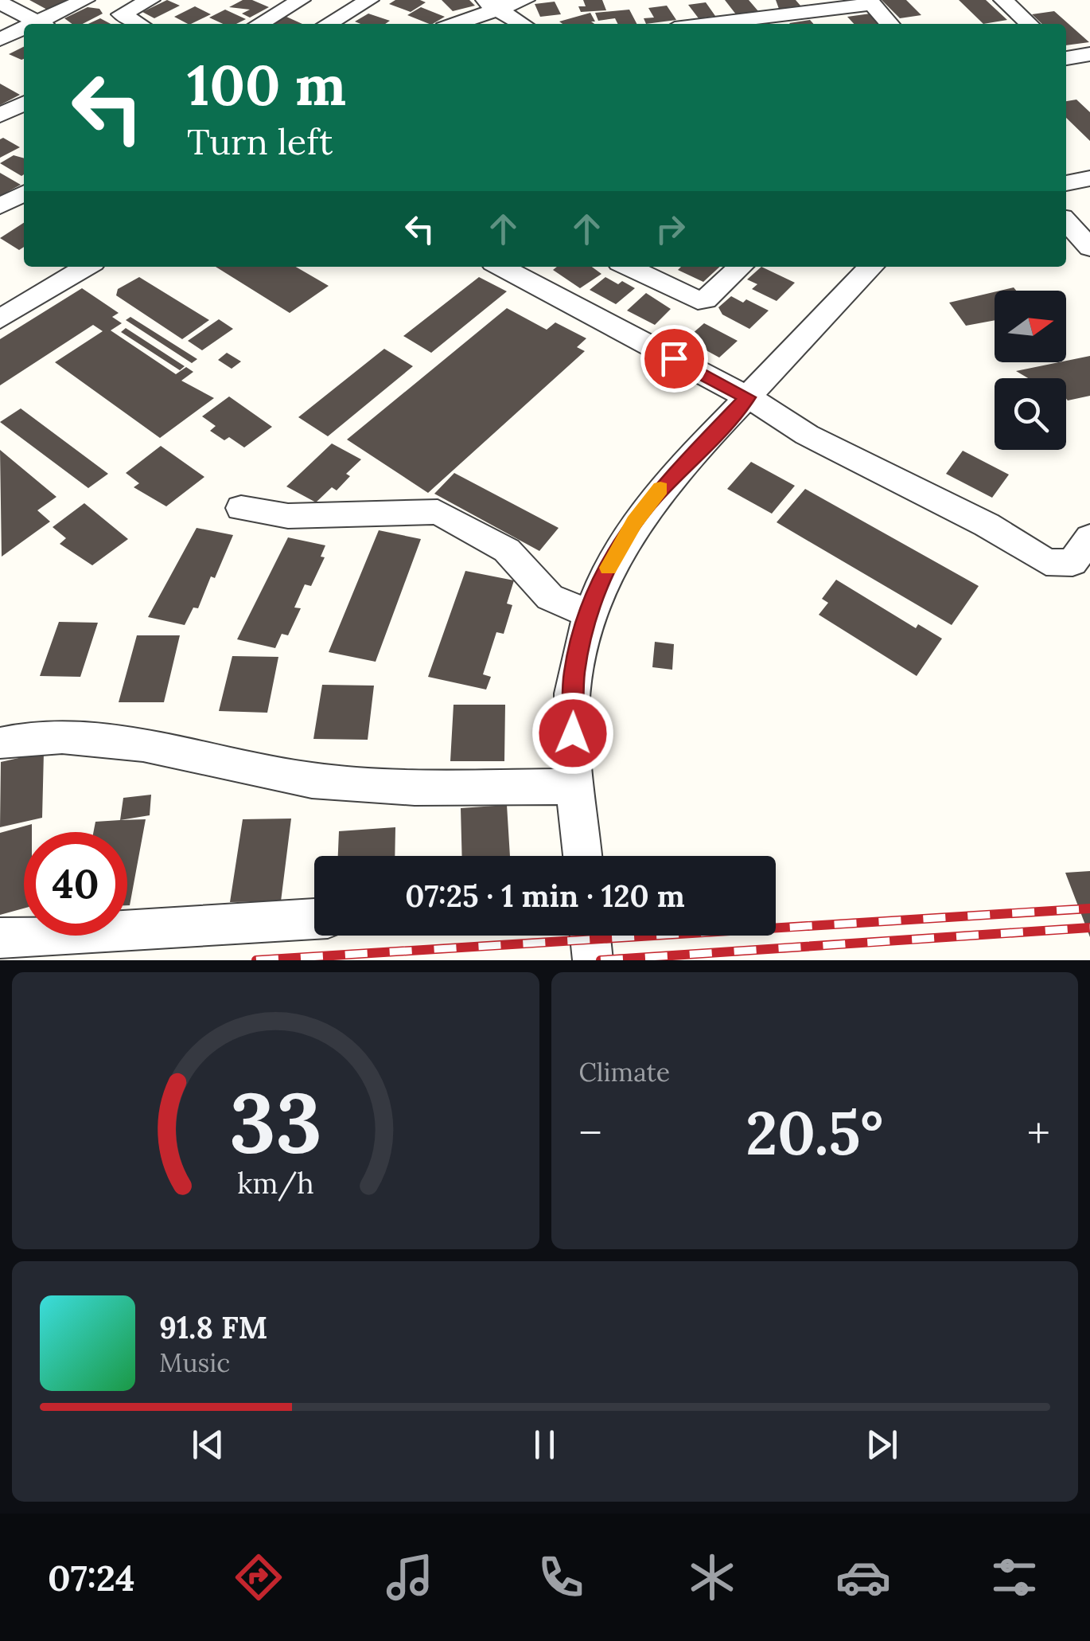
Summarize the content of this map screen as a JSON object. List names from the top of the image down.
{
  "north": "right",
  "page": {
    "turn": ["100 m", "Turn left"],
    "limit": "40",
    "trip": "07:25 · 1 min · 120 m",
    "tile": "Climate",
    "heat": ["−", "20.5°", "+"],
    "song": ["91.8 FM", "Music"],
    "tabs": "07:24",
    "gauge": ["33", "km/h"]
  }
}
